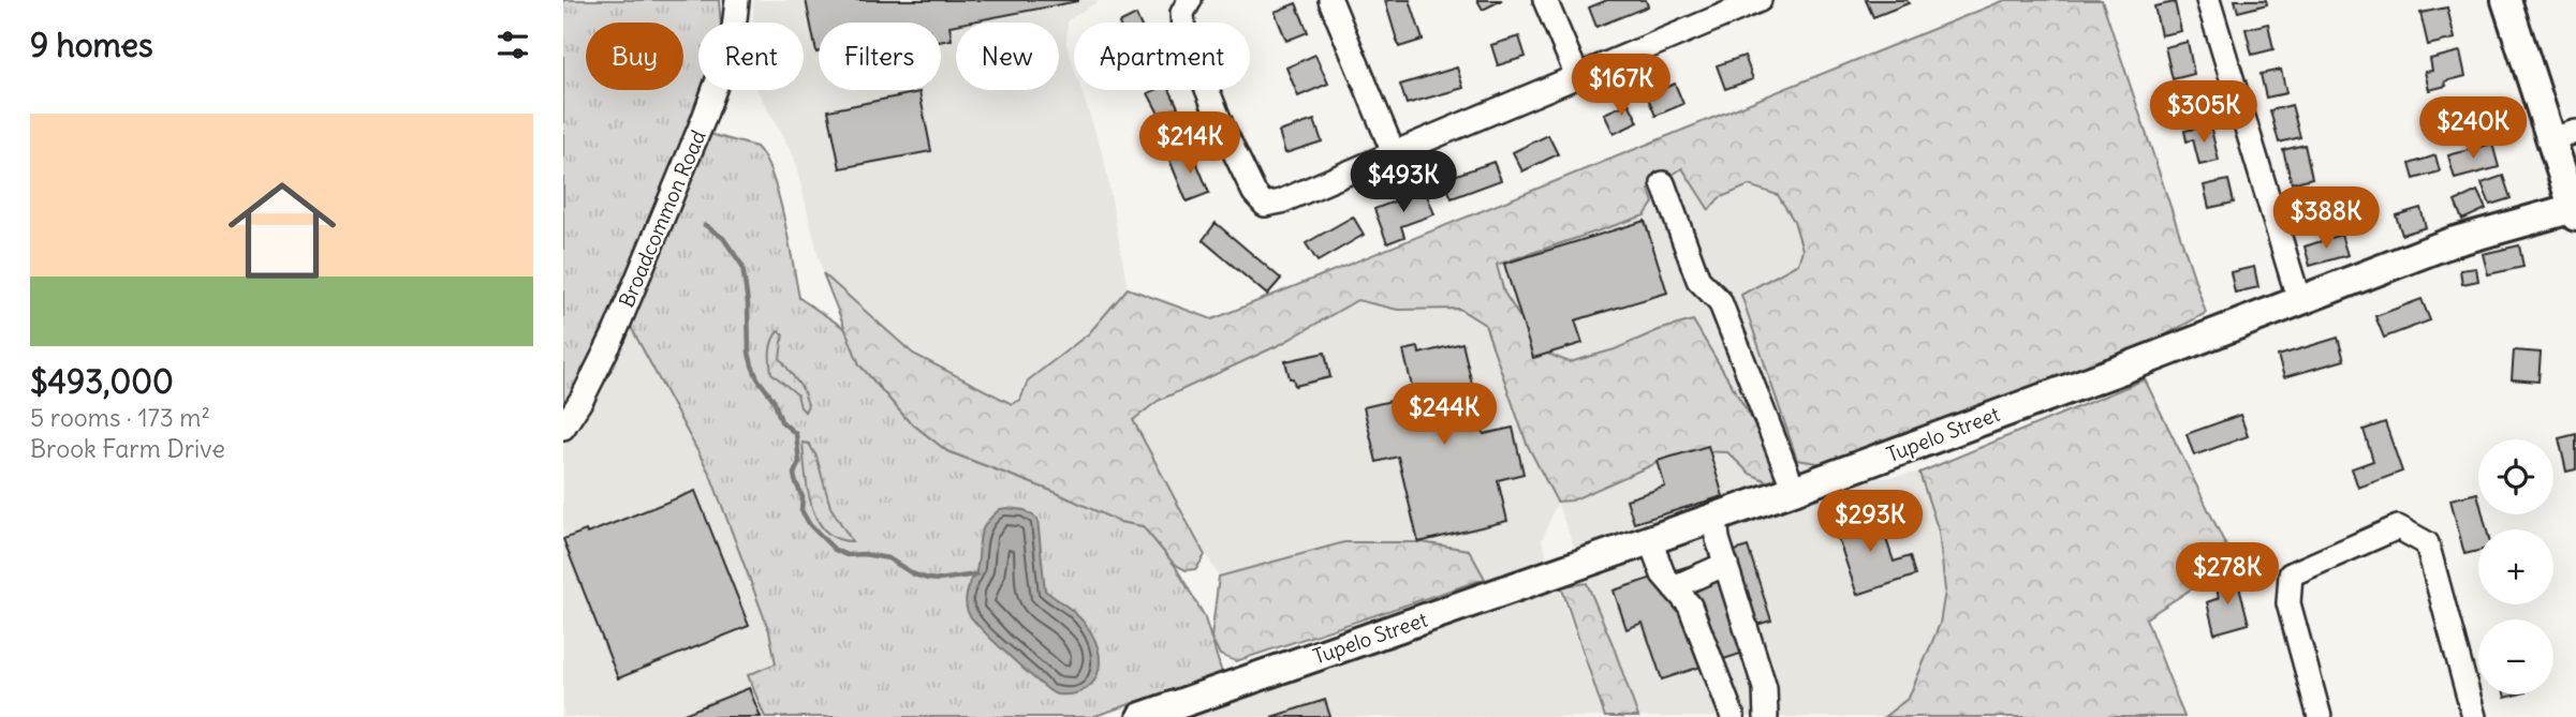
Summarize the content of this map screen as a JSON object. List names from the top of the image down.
{
  "streets": {
    "main road": ["Tupelo Street"],
    "street": ["Broadcommon Road"]
  },
  "page": {
    "heading": "9 homes",
    "chip": [
      "Buy",
      "Rent",
      "Filters",
      "New",
      "Apartment"
    ],
    "price": [
      "$167K",
      "$305K",
      "$240K",
      "$214K",
      "$493K",
      "$388K",
      "$244K",
      "$293K",
      "$278K"
    ],
    "list": [
      {
        "name": "$493,000",
        "note": "5 rooms · 173 m² · Brook Farm Drive"
      }
    ],
    "map_buttons": ["+", "−"]
  }
}
